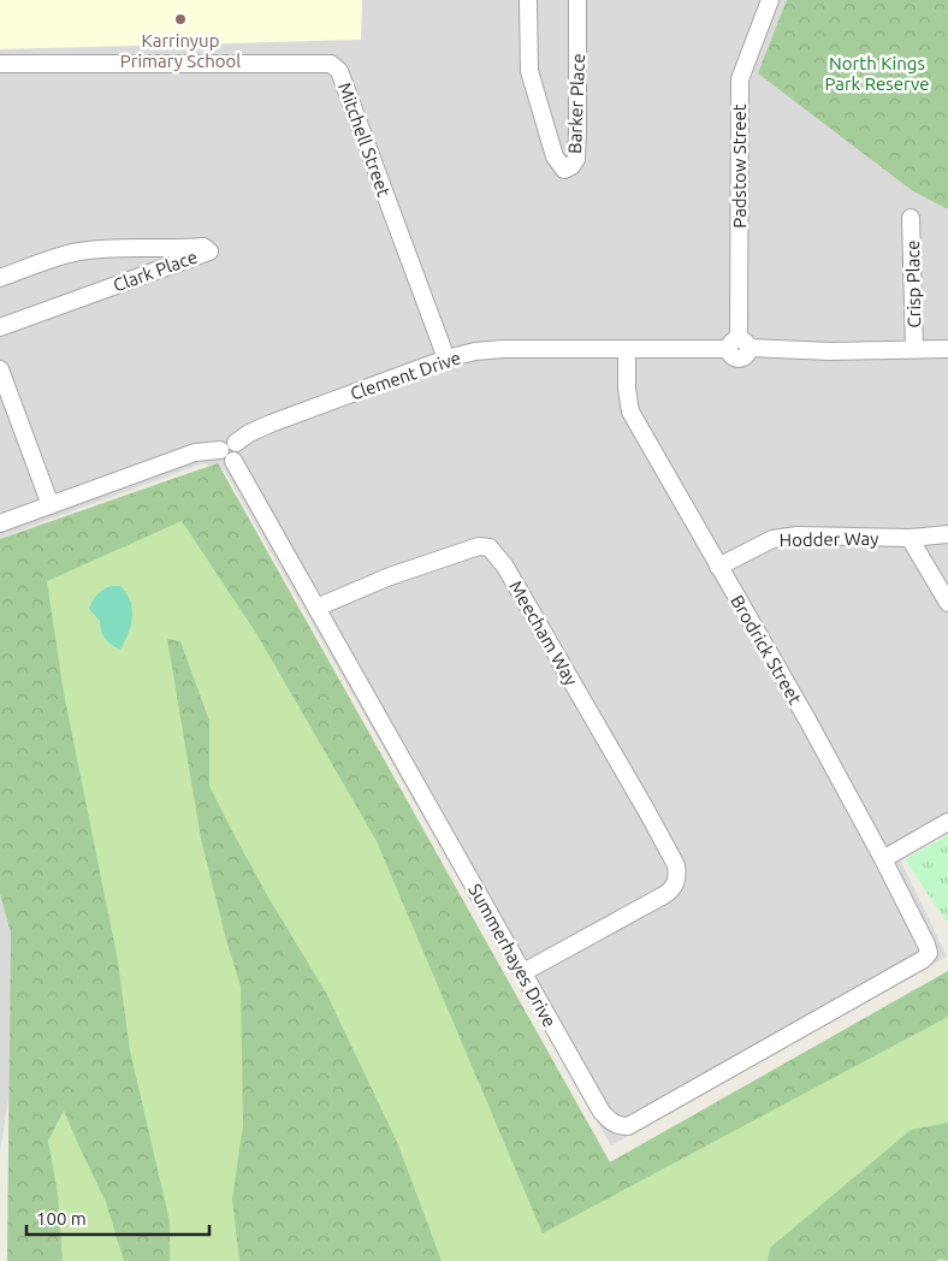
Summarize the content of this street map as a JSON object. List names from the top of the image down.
{
  "streets": {
    "street": [
      "Barker Place",
      "Mitchell Street",
      "Padstow Street",
      "Clark Place",
      "Crisp Place",
      "Clement Drive",
      "Hodder Way",
      "Meecham Way",
      "Brodrick Street",
      "Summerhayes Drive"
    ]
  },
  "crossings": [
    ["Mitchell Street", "Clement Drive"],
    ["Padstow Street", "Clement Drive"],
    ["Crisp Place", "Clement Drive"],
    ["Clement Drive", "Brodrick Street"],
    ["Clement Drive", "Summerhayes Drive"],
    ["Hodder Way", "Brodrick Street"],
    ["Meecham Way", "Summerhayes Drive"],
    ["Brodrick Street", "Summerhayes Drive"]
  ],
  "parks": ["North Kings Park Reserve"],
  "places": ["Karrinyup Primary School"],
  "scale_bar": "100 m"
}
